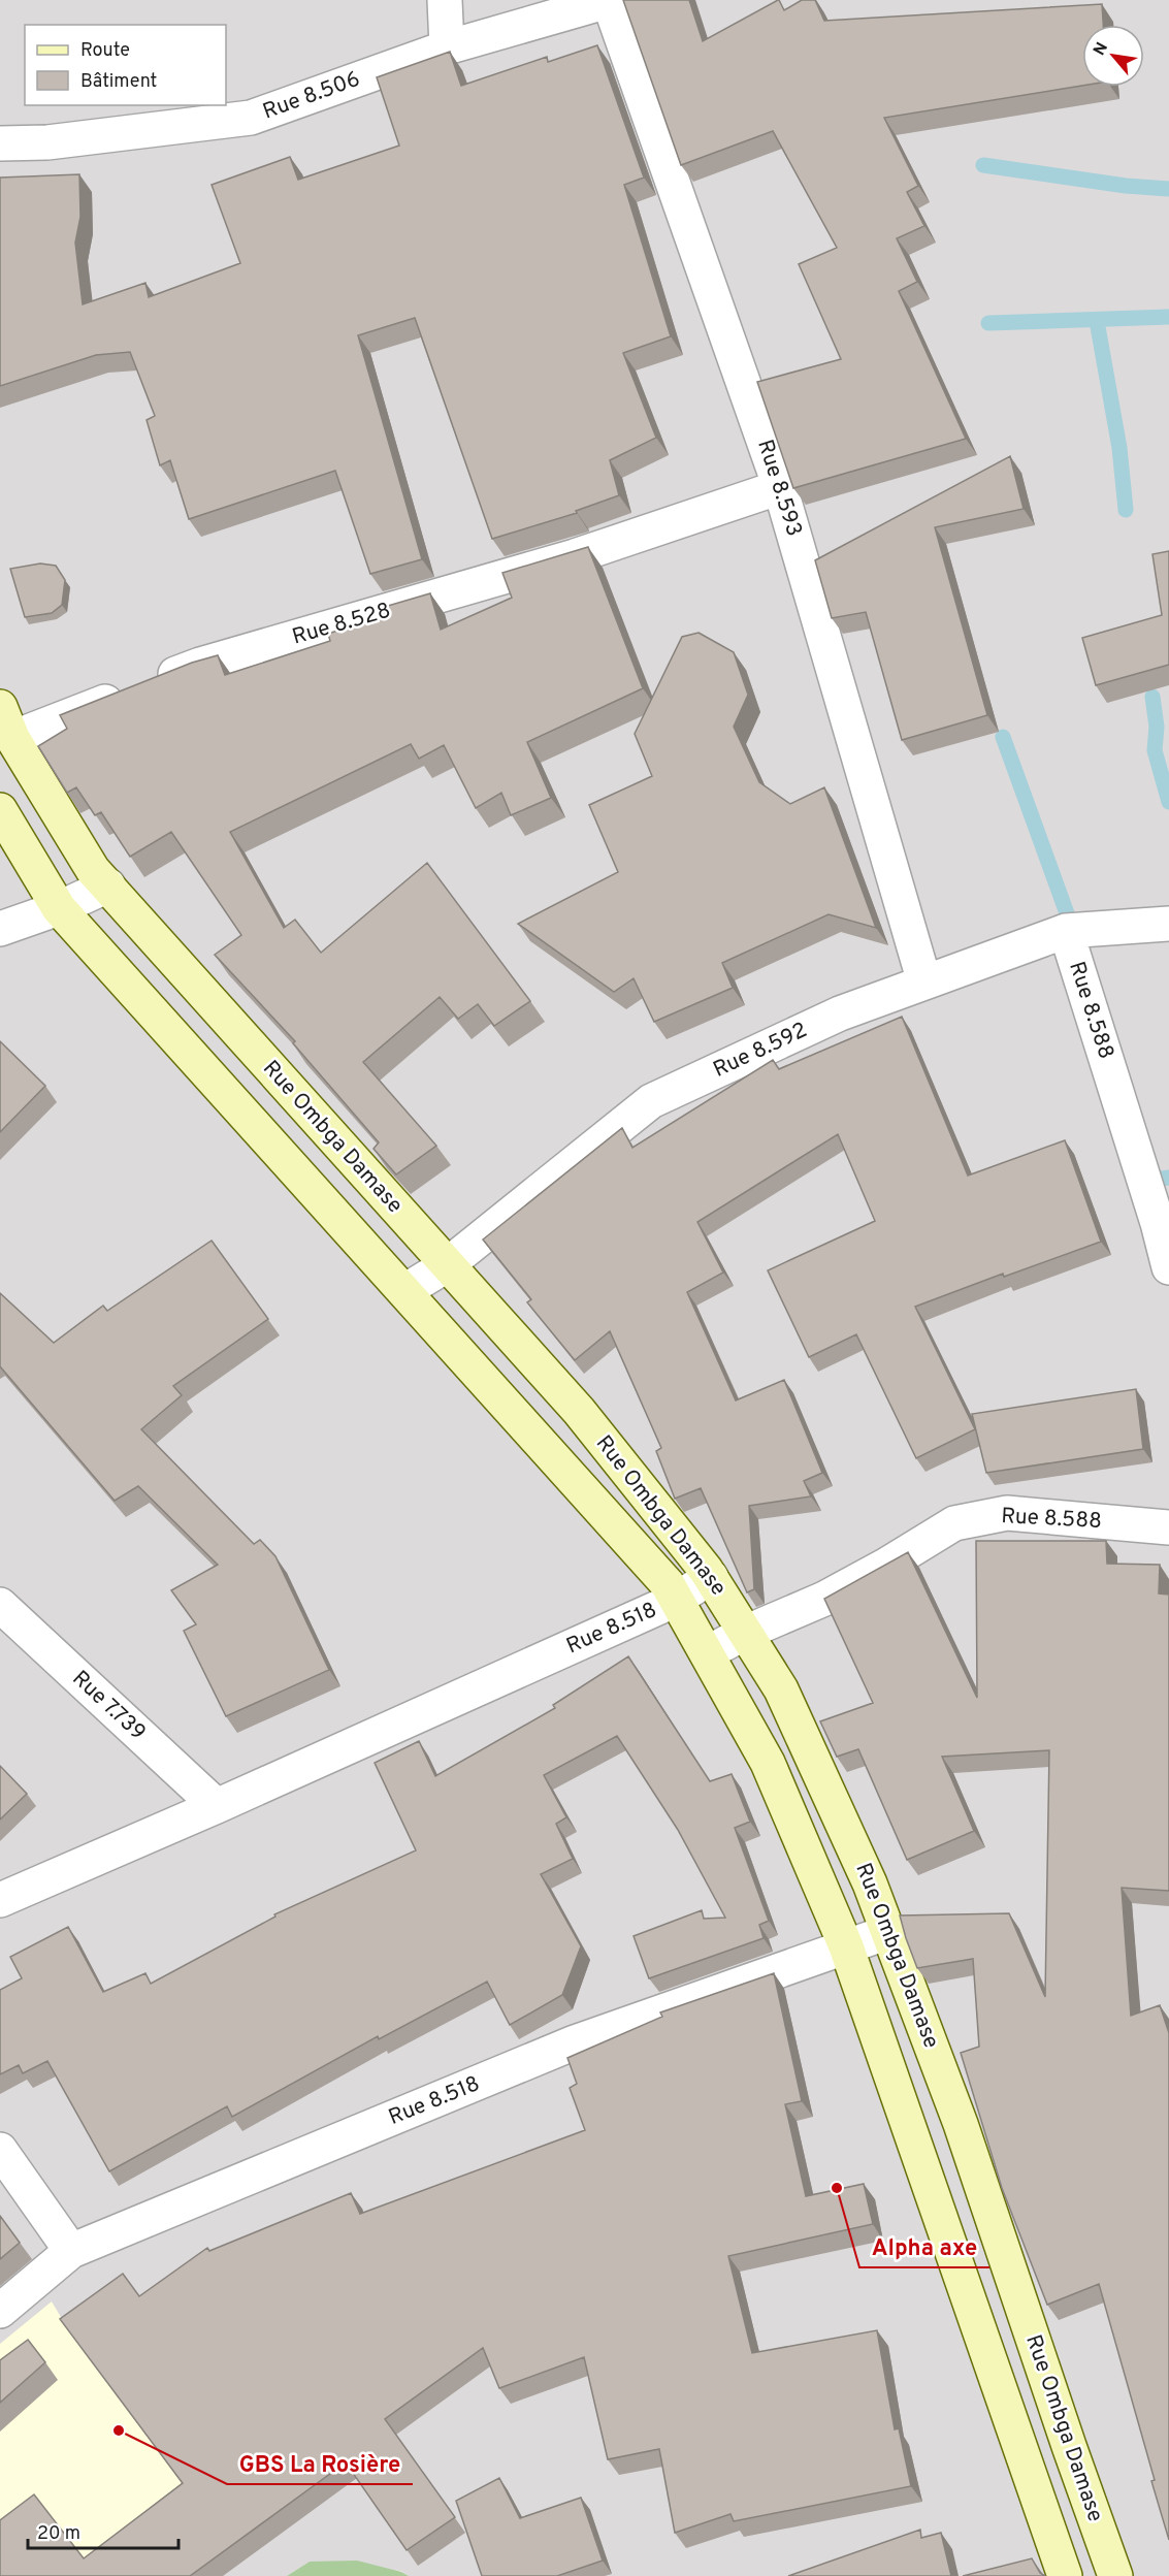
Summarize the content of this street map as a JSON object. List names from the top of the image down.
{
  "streets": {
    "main road": ["Rue Ombga Damase"],
    "street": [
      "Rue 8.506",
      "Rue 8.593",
      "Rue 8.528",
      "Rue 8.588",
      "Rue 8.592",
      "Rue 8.518",
      "Rue 7.739"
    ]
  },
  "crossings": [
    ["Rue 8.506", "Rue 8.593"],
    ["Rue 8.593", "Rue 8.528"],
    ["Rue 8.593", "Rue 8.592"],
    ["Rue 8.528", "Rue Ombga Damase"],
    ["Rue 8.588", "Rue 8.592"],
    ["Rue 8.588", "Rue Ombga Damase"],
    ["Rue 8.592", "Rue Ombga Damase"],
    ["Rue Ombga Damase", "Rue 8.518"],
    ["Rue 8.518", "Rue 7.739"]
  ],
  "places": ["Alpha axe", "GBS La Rosière"],
  "legend": ["Route", "Bâtiment"],
  "scale_bar": "20 m",
  "north": "top left"
}
